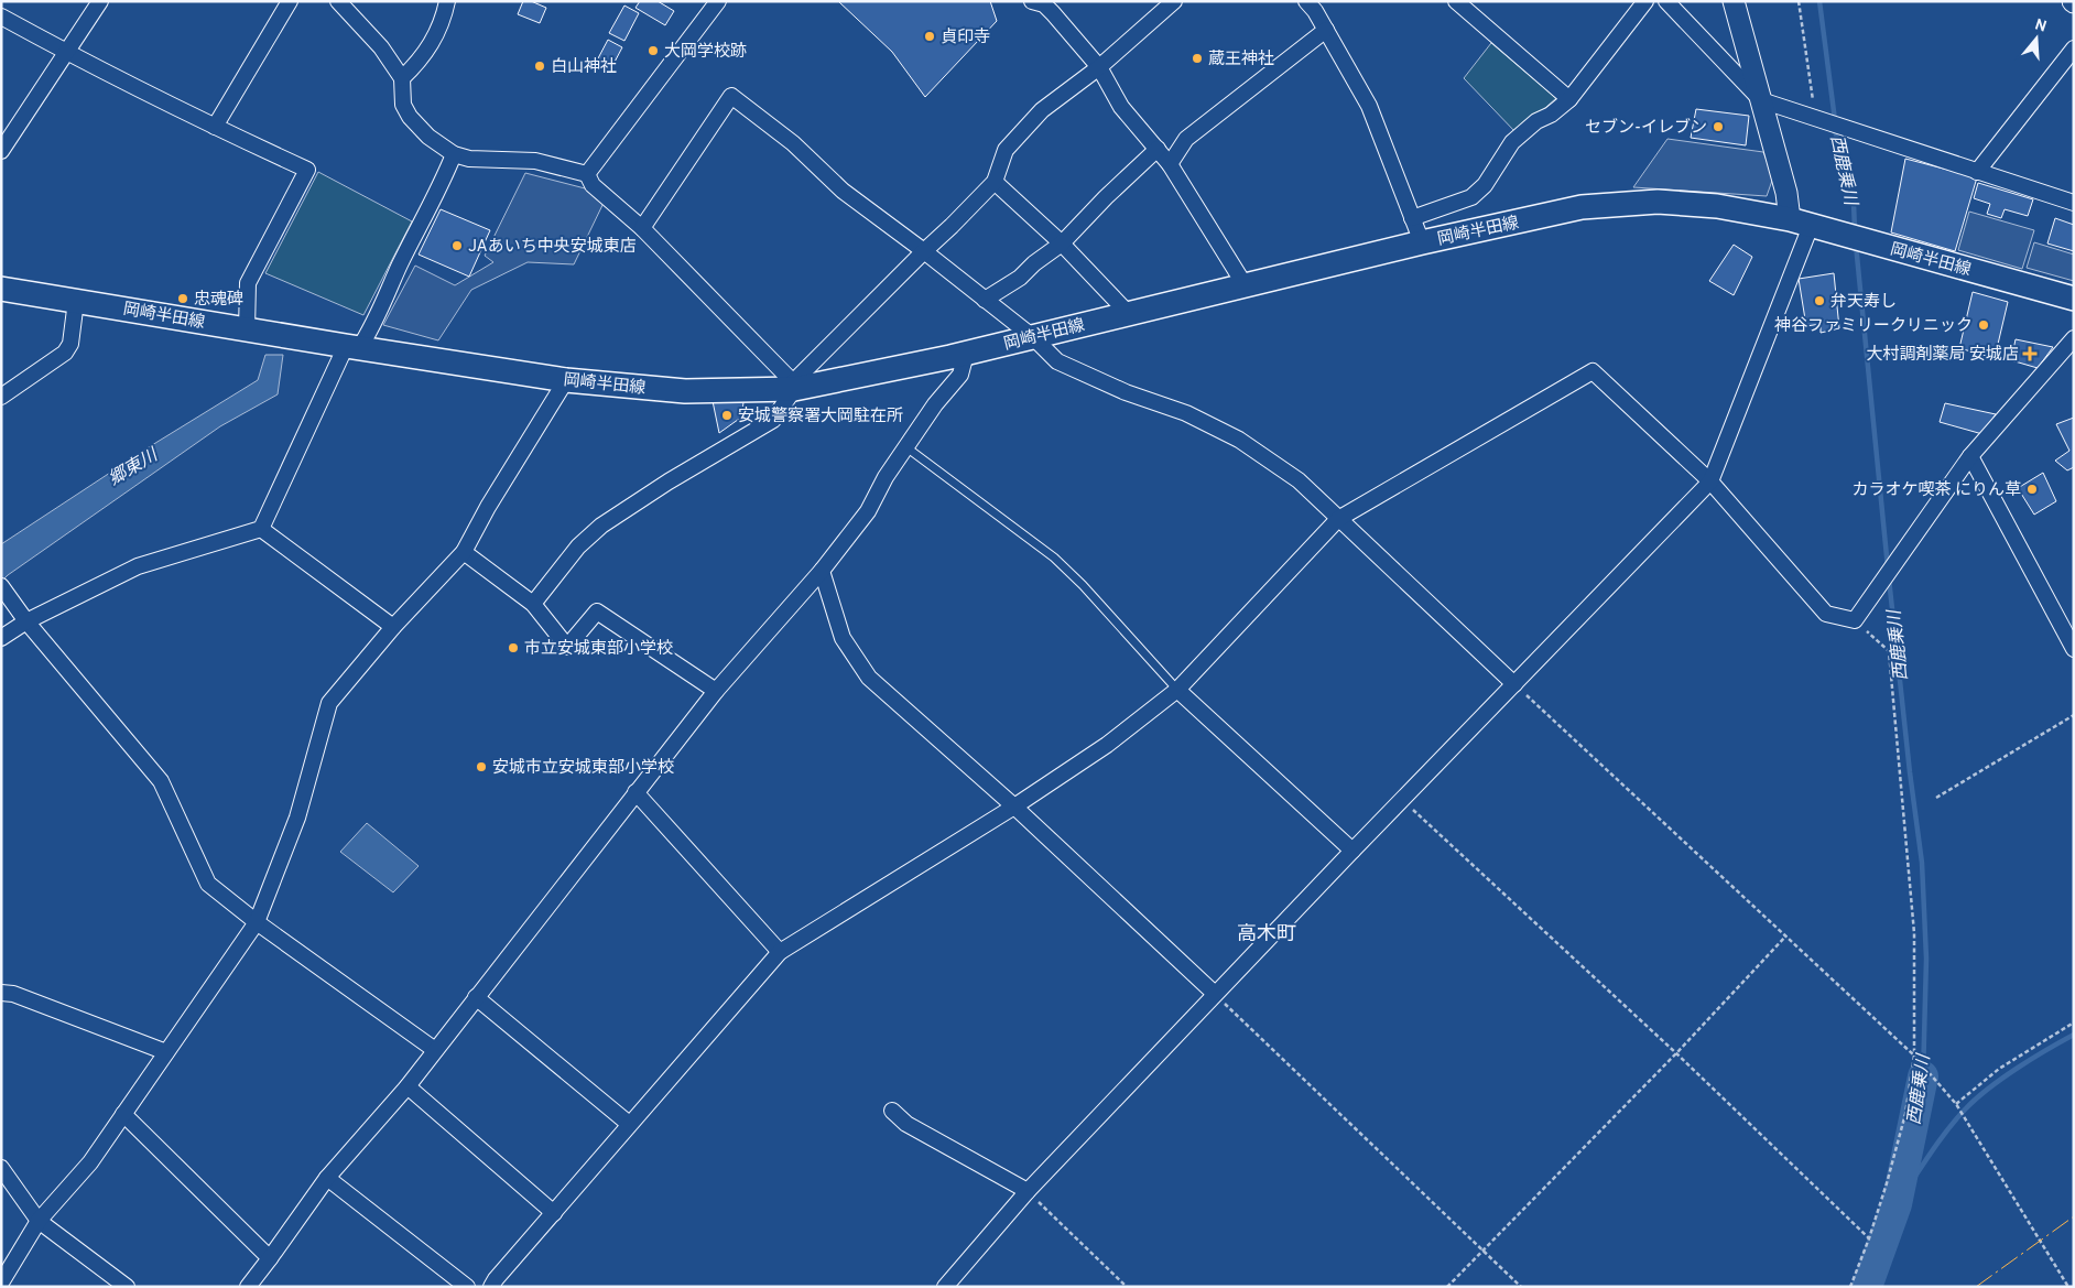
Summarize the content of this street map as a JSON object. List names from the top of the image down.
{
  "streets": {
    "main road": ["岡崎半田線"]
  },
  "districts": ["高木町"],
  "water": ["西鹿乗川", "郷東川"],
  "places": {
    "other": [
      "貞印寺",
      "大岡学校跡",
      "蔵王神社",
      "白山神社",
      "セブン-イレブン",
      "JAあいち中央安城東店",
      "忠魂碑",
      "弁天寿し",
      "神谷ファミリークリニック",
      "安城警察署大岡駐在所",
      "カラオケ喫茶 にりん草",
      "市立安城東部小学校",
      "安城市立安城東部小学校"
    ],
    "health": ["大村調剤薬局 安城店"]
  },
  "north": "top"
}
